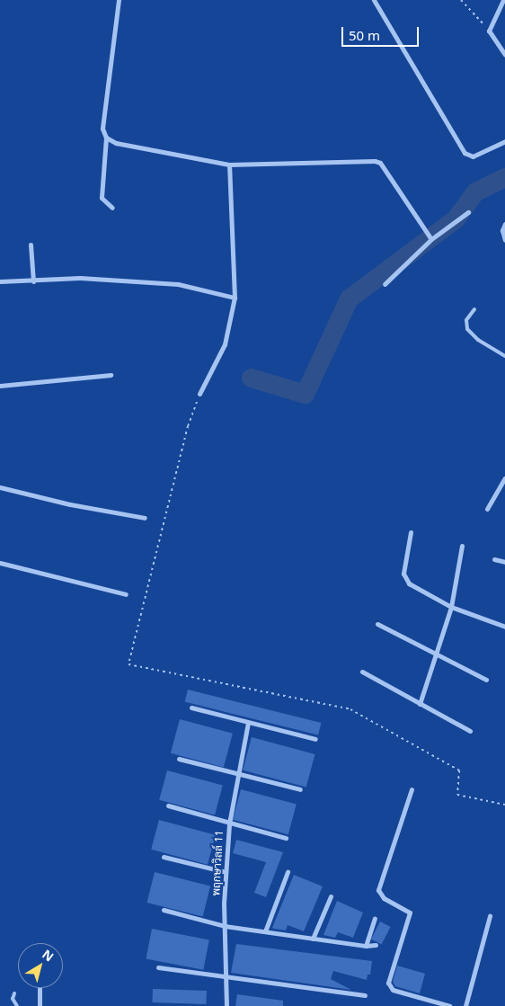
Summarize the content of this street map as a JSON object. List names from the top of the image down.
{
  "streets": {
    "street": ["พฤกษาวิลล์ 11"]
  },
  "scale_bar": "50 m",
  "north": "top right"
}
